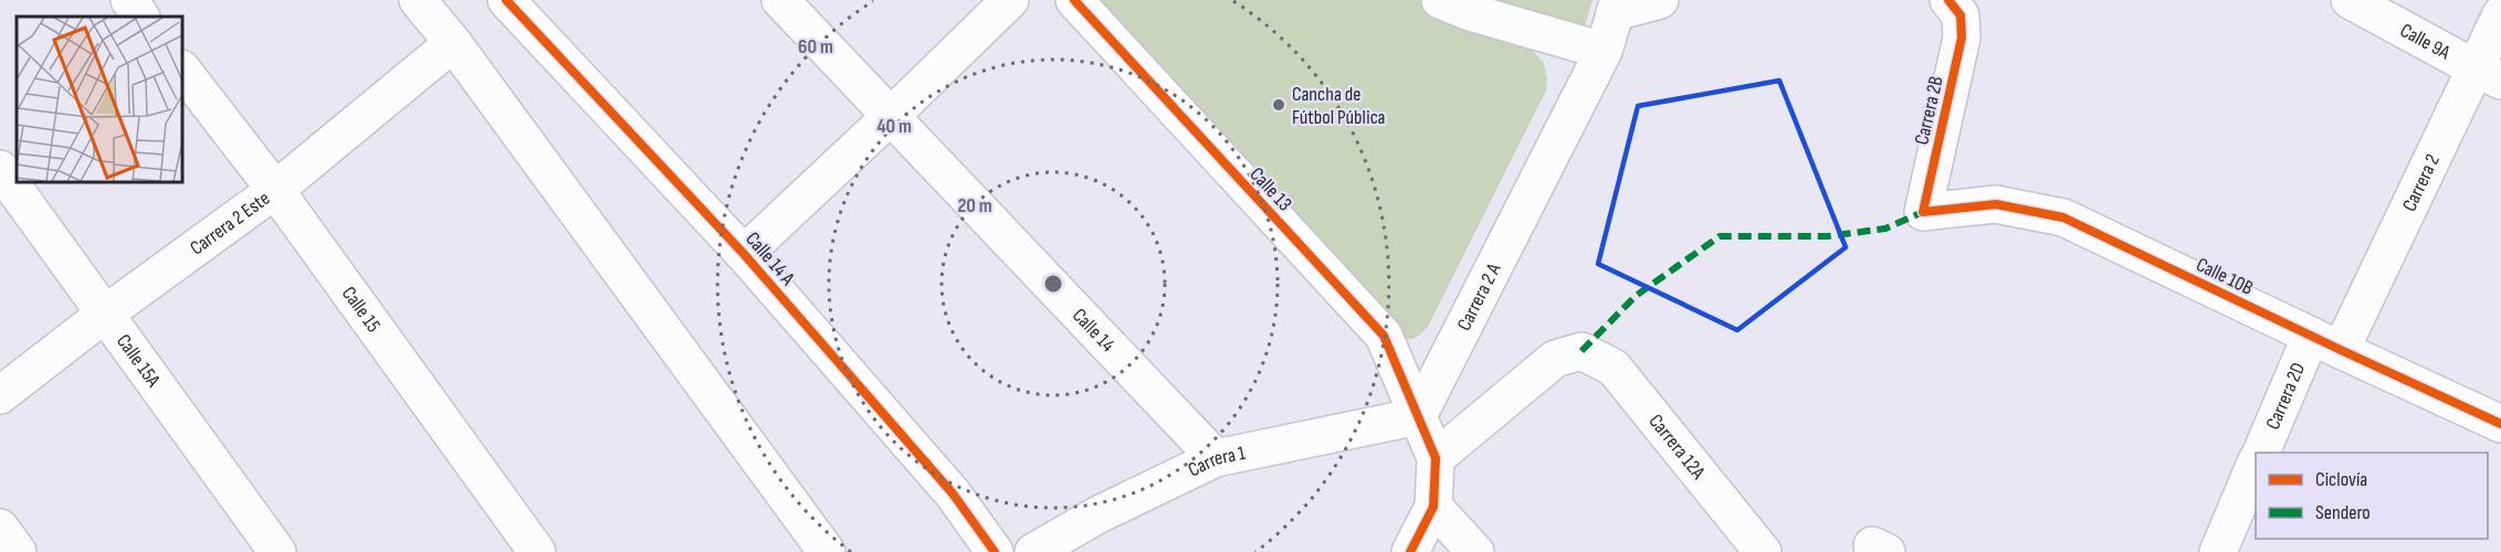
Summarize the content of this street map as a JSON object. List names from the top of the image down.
{
  "streets": {
    "street": [
      "Calle 9A",
      "Carrera 2B",
      "Carrera 2",
      "Calle 13",
      "Carrera 2 Este",
      "Calle 14 A",
      "Calle 10B",
      "Carrera 2 A",
      "Calle 15",
      "Calle 14",
      "Calle 15A",
      "Carrera 2D",
      "Carrera 12A",
      "Carrera 1"
    ]
  },
  "crossings": [
    ["Calle 9A", "Carrera 2"],
    ["Carrera 2B", "Calle 10B"],
    ["Carrera 2", "Calle 10B"],
    ["Carrera 2", "Carrera 2D"],
    ["Calle 13", "Carrera 2 A"],
    ["Calle 13", "Carrera 1"],
    ["Carrera 2 Este", "Calle 15"],
    ["Carrera 2 Este", "Calle 15A"],
    ["Calle 10B", "Carrera 2D"],
    ["Carrera 2 A", "Carrera 1"],
    ["Calle 14", "Carrera 1"]
  ],
  "places": ["Cancha de Fútbol Pública"],
  "legend": ["Ciclovía", "Sendero"],
  "rings": ["60 m", "40 m", "20 m"]
}
